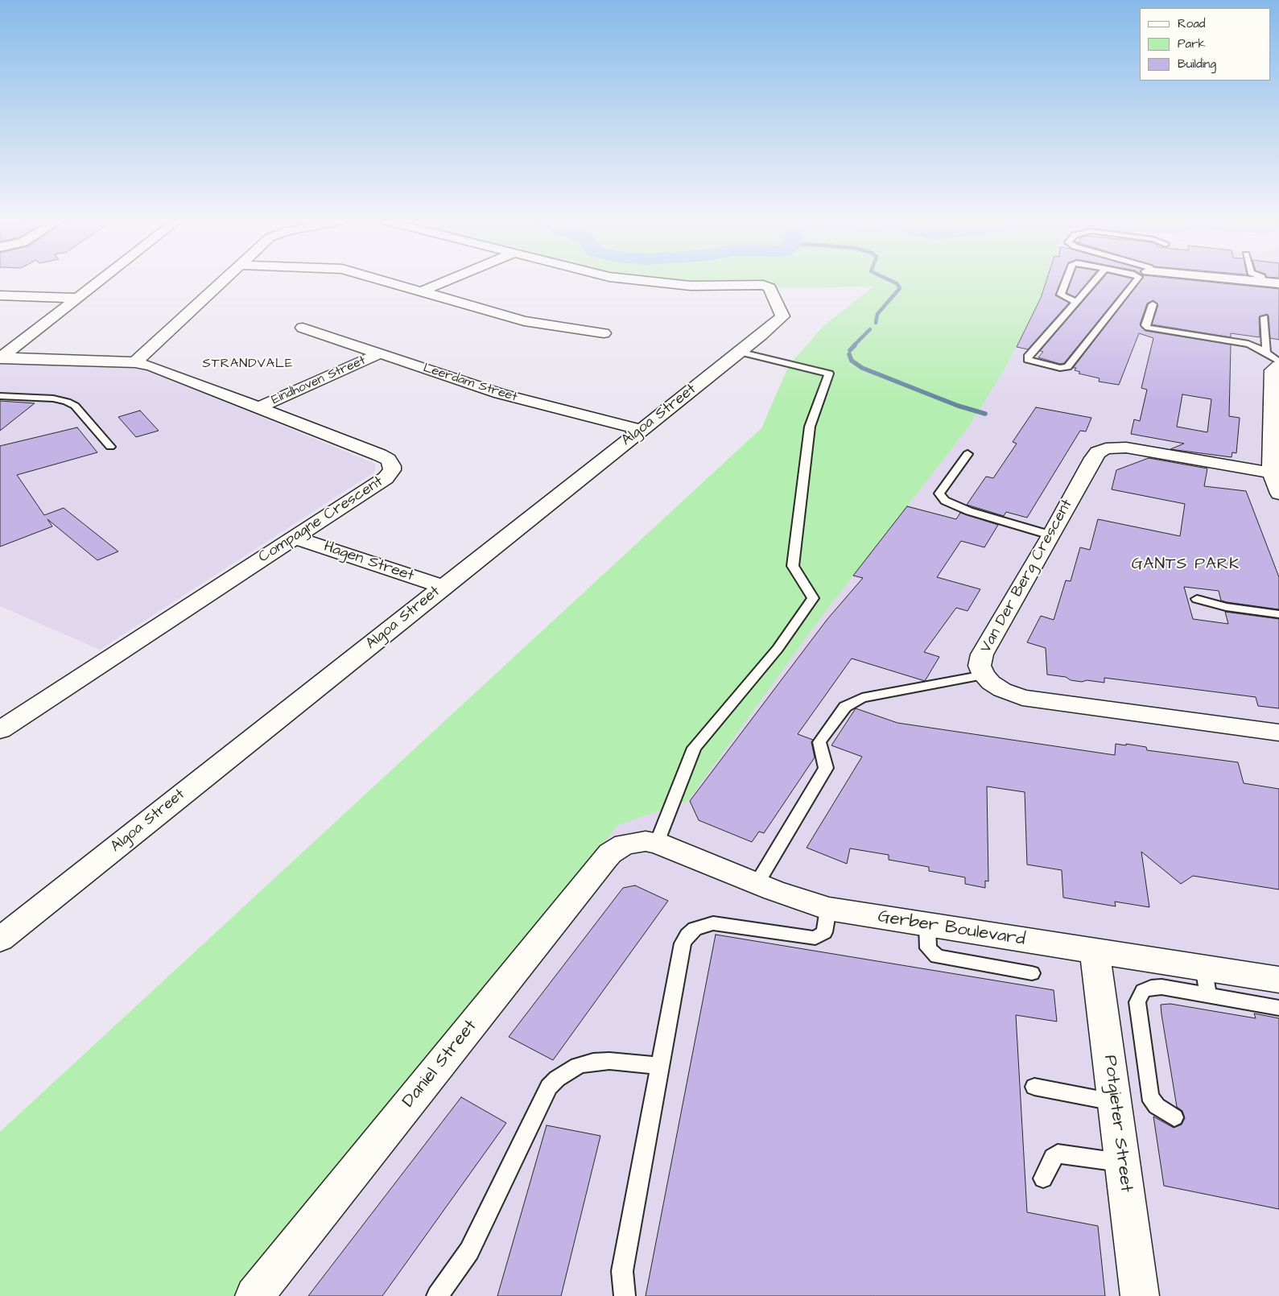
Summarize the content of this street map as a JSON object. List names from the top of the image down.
{
  "streets": {
    "street": [
      "Eindhoven Street",
      "Leerdam Street",
      "Algoa Street",
      "Compagne Crescent",
      "Hagen Street",
      "Van Der Berg Crescent",
      "Gerber Boulevard",
      "Daniel Street",
      "Potgieter Street"
    ]
  },
  "crossings": [
    ["Eindhoven Street", "Leerdam Street"],
    ["Eindhoven Street", "Compagne Crescent"],
    ["Leerdam Street", "Algoa Street"],
    ["Algoa Street", "Hagen Street"],
    ["Compagne Crescent", "Hagen Street"],
    ["Gerber Boulevard", "Daniel Street"],
    ["Gerber Boulevard", "Potgieter Street"]
  ],
  "districts": ["STRANDVALE", "GANTS PARK"],
  "legend": ["Road", "Park", "Building"]
}
